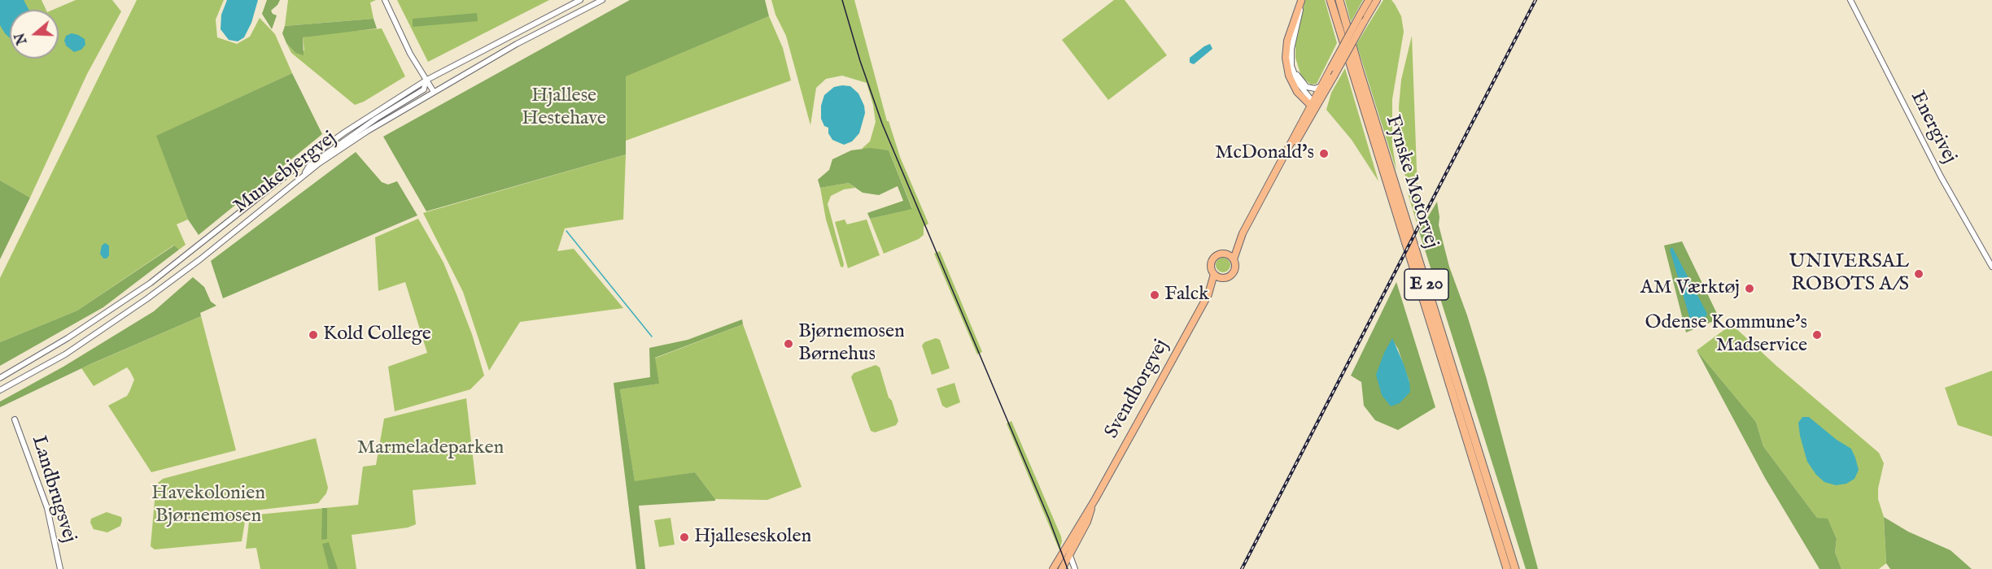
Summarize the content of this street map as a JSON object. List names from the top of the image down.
{
  "streets": {
    "highway": ["Fynske Motorvej", "E 20"],
    "main road": ["Svendborgvej"],
    "street": ["Energivej", "Munkebjergvej", "Landbrugsvej"]
  },
  "parks": ["Hjallese Hestehave", "Marmeladeparken", "Havekolonien Bjørnemosen"],
  "places": [
    "McDonald's",
    "UNIVERSAL ROBOTS A/S",
    "AM Værktøj",
    "Falck",
    "Kold College",
    "Odense Kommune's Madservice",
    "Bjørnemosen Børnehus",
    "Hjalleseskolen"
  ],
  "north": "left"
}
